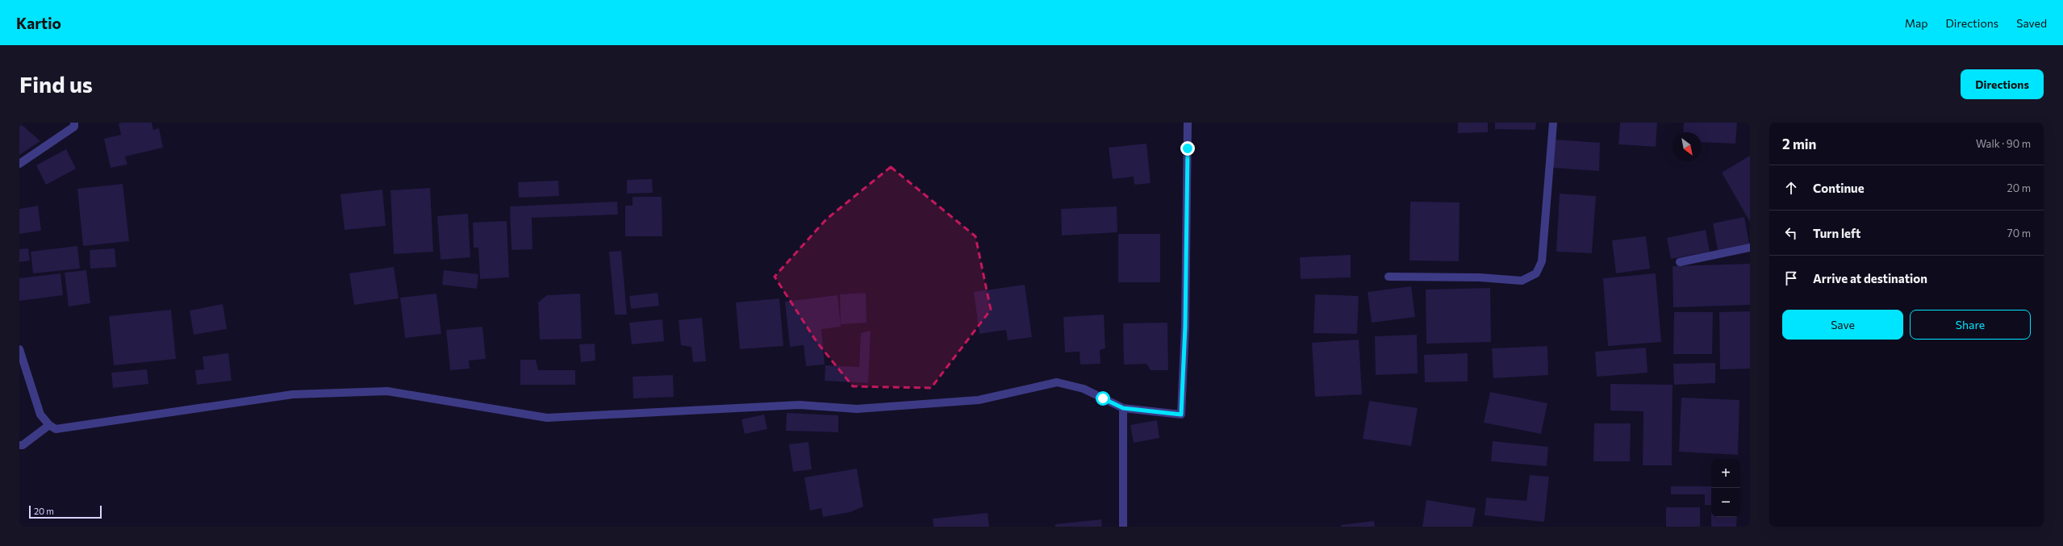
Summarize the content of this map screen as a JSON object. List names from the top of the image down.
{
  "scale_bar": "20 m",
  "north": "bottom right",
  "page": {
    "header": "Kartio",
    "nav": ["Map", "Directions", "Saved"],
    "buttons": [
      "Directions",
      ["Save", "Share"]
    ],
    "title": "Find us",
    "heading": ["2 min", "Walk · 90 m"],
    "list": [
      ["Continue", "20 m"],
      ["Turn left", "70 m"],
      "Arrive at destination"
    ],
    "map_buttons": ["+", "−"],
    "scale": "20 m"
  }
}
